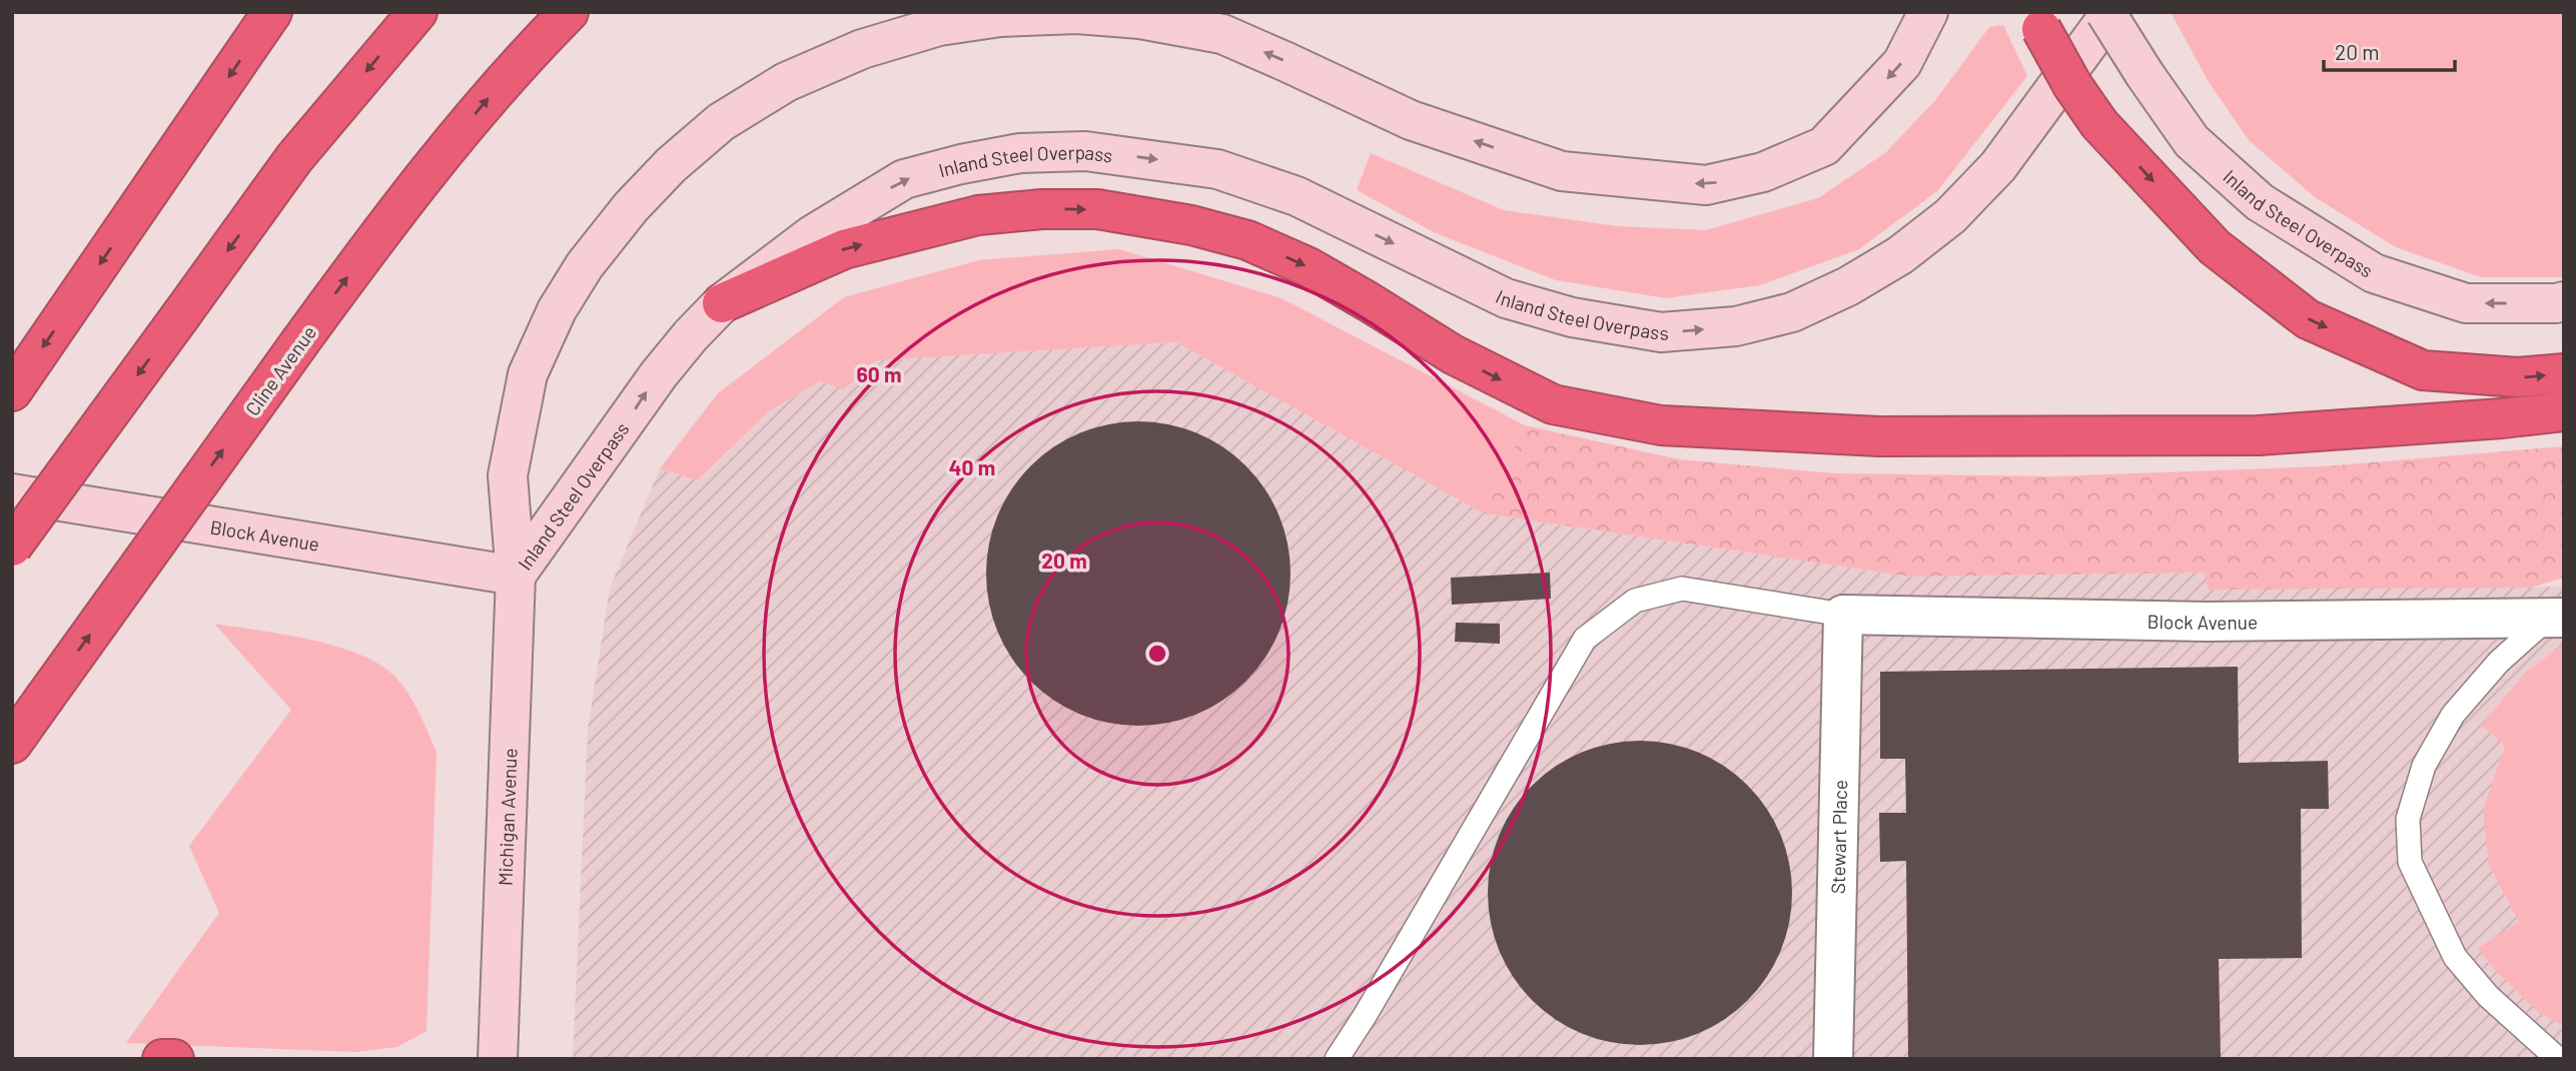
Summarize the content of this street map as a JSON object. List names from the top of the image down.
{
  "streets": {
    "highway": ["Cline Avenue"],
    "main road": ["Inland Steel Overpass", "Block Avenue", "Michigan Avenue"],
    "street": ["Stewart Place"]
  },
  "crossings": [
    ["Inland Steel Overpass", "Block Avenue"],
    ["Inland Steel Overpass", "Michigan Avenue"],
    ["Block Avenue", "Michigan Avenue"],
    ["Block Avenue", "Stewart Place"]
  ],
  "scale_bar": "20 m",
  "rings": ["60 m", "40 m", "20 m"]
}
